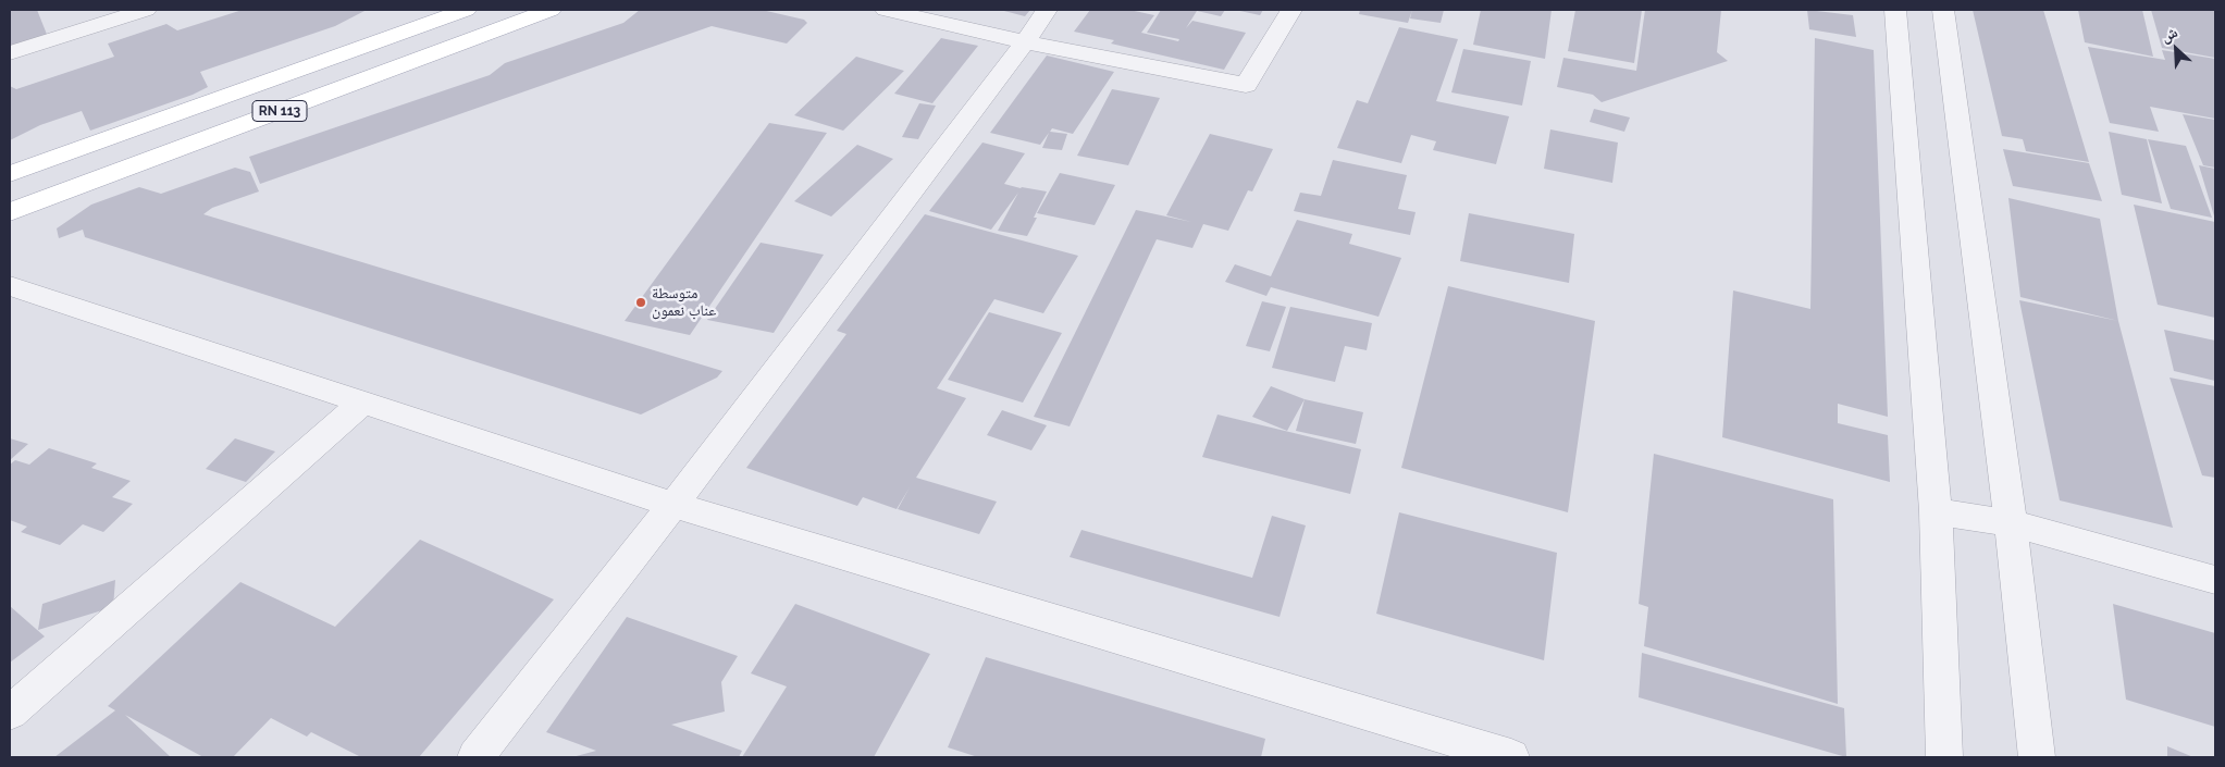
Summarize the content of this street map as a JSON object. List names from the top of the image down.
{
  "streets": {
    "main road": ["RN 113"]
  },
  "places": ["متوسطة عناب نعمون"],
  "north": "top left"
}
